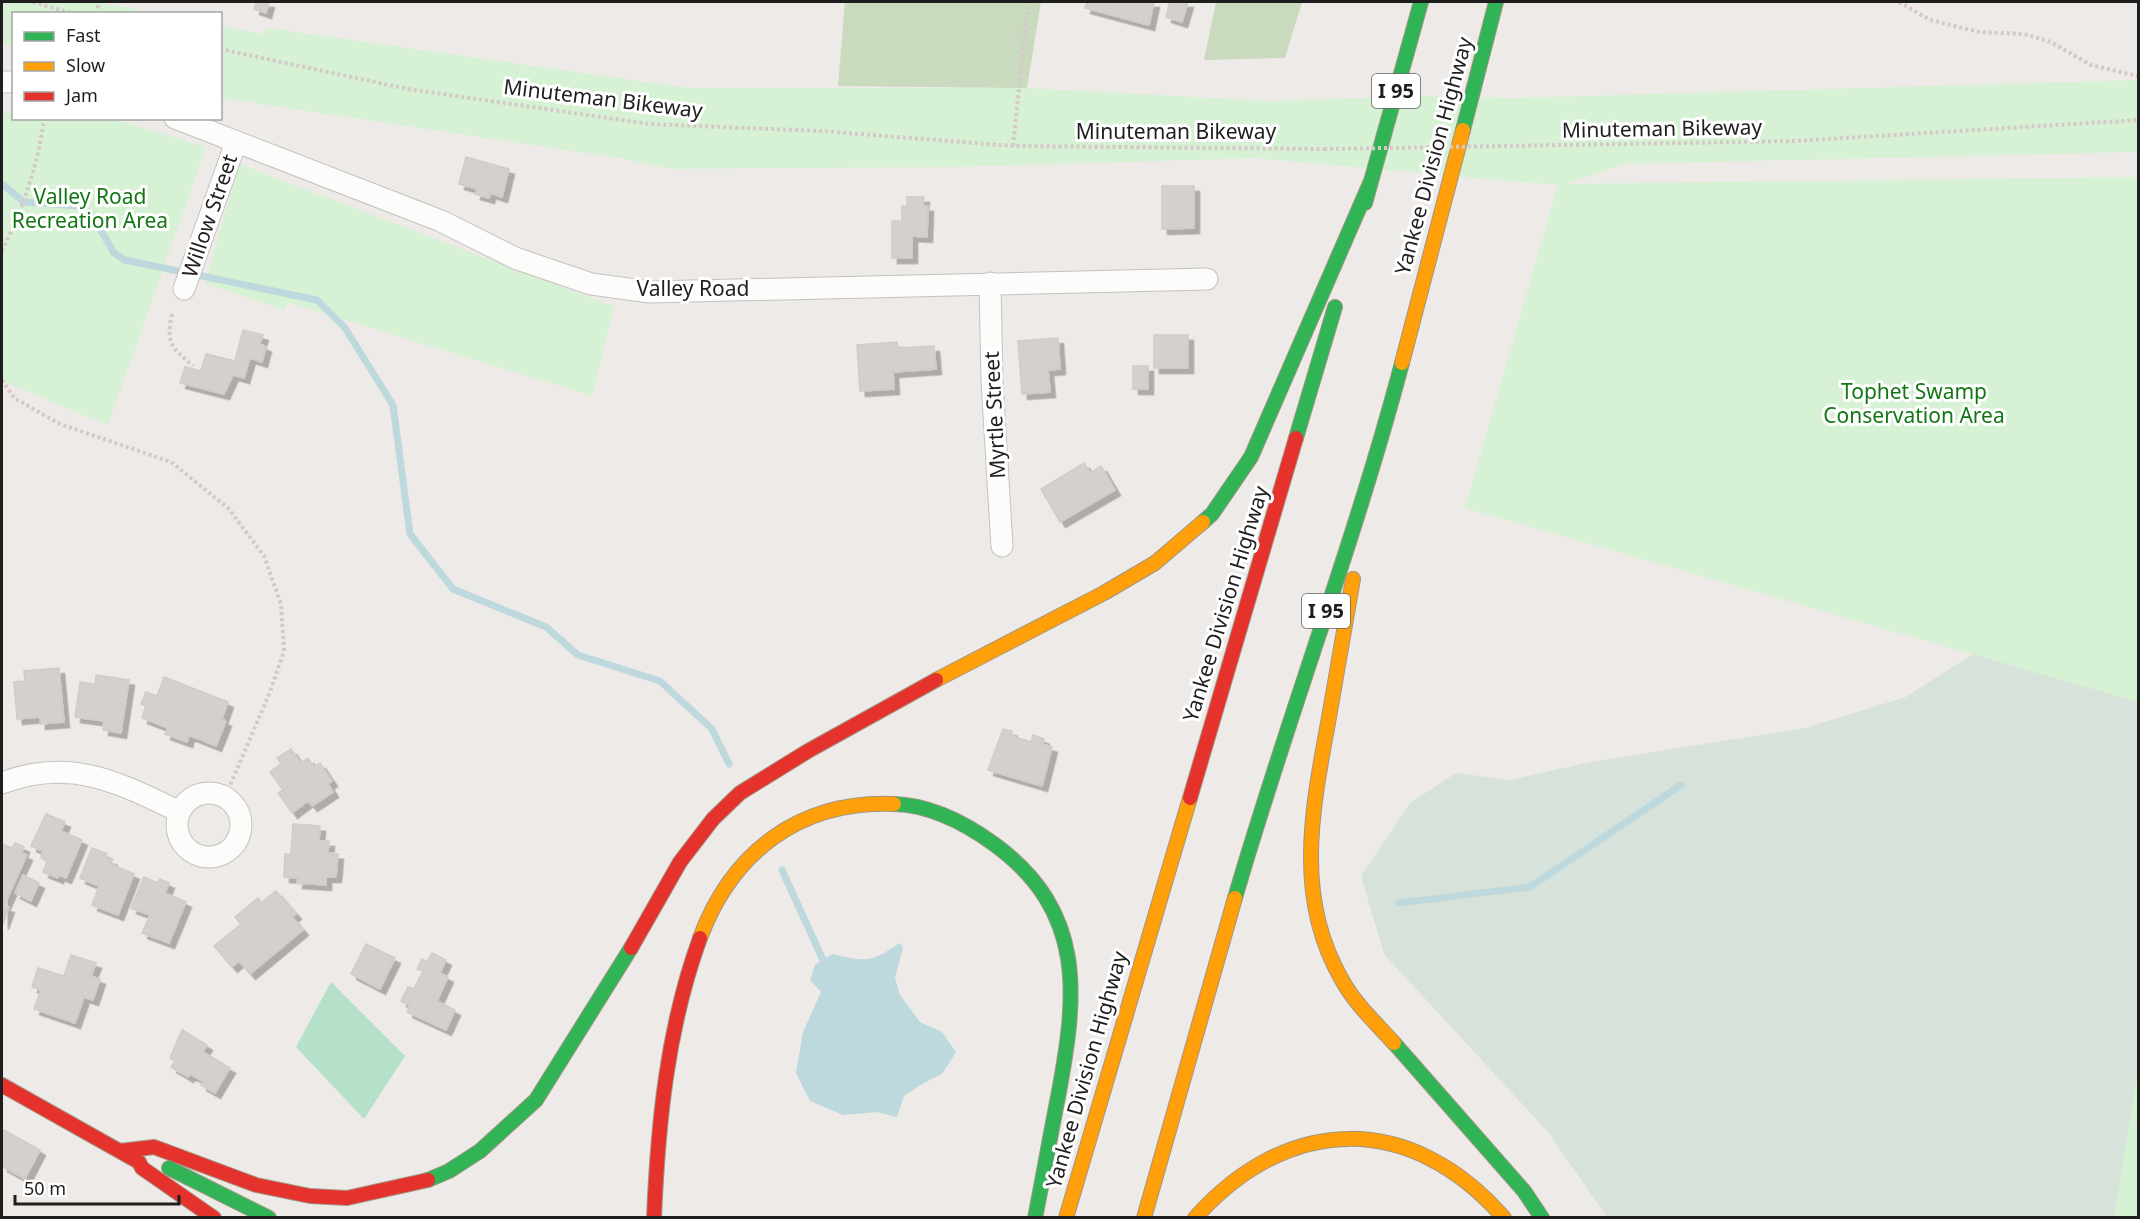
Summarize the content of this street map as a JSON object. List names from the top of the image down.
{
  "streets": {
    "main road": ["I 95", "Yankee Division Highway"],
    "street": ["Willow Street", "Valley Road", "Myrtle Street"],
    "path": ["Minuteman Bikeway"]
  },
  "crossings": [
    ["Willow Street", "Valley Road"],
    ["Valley Road", "Myrtle Street"]
  ],
  "parks": ["Valley Road Recreation Area", "Tophet Swamp Conservation Area"],
  "legend": ["Fast", "Slow", "Jam"],
  "scale_bar": "50 m"
}
